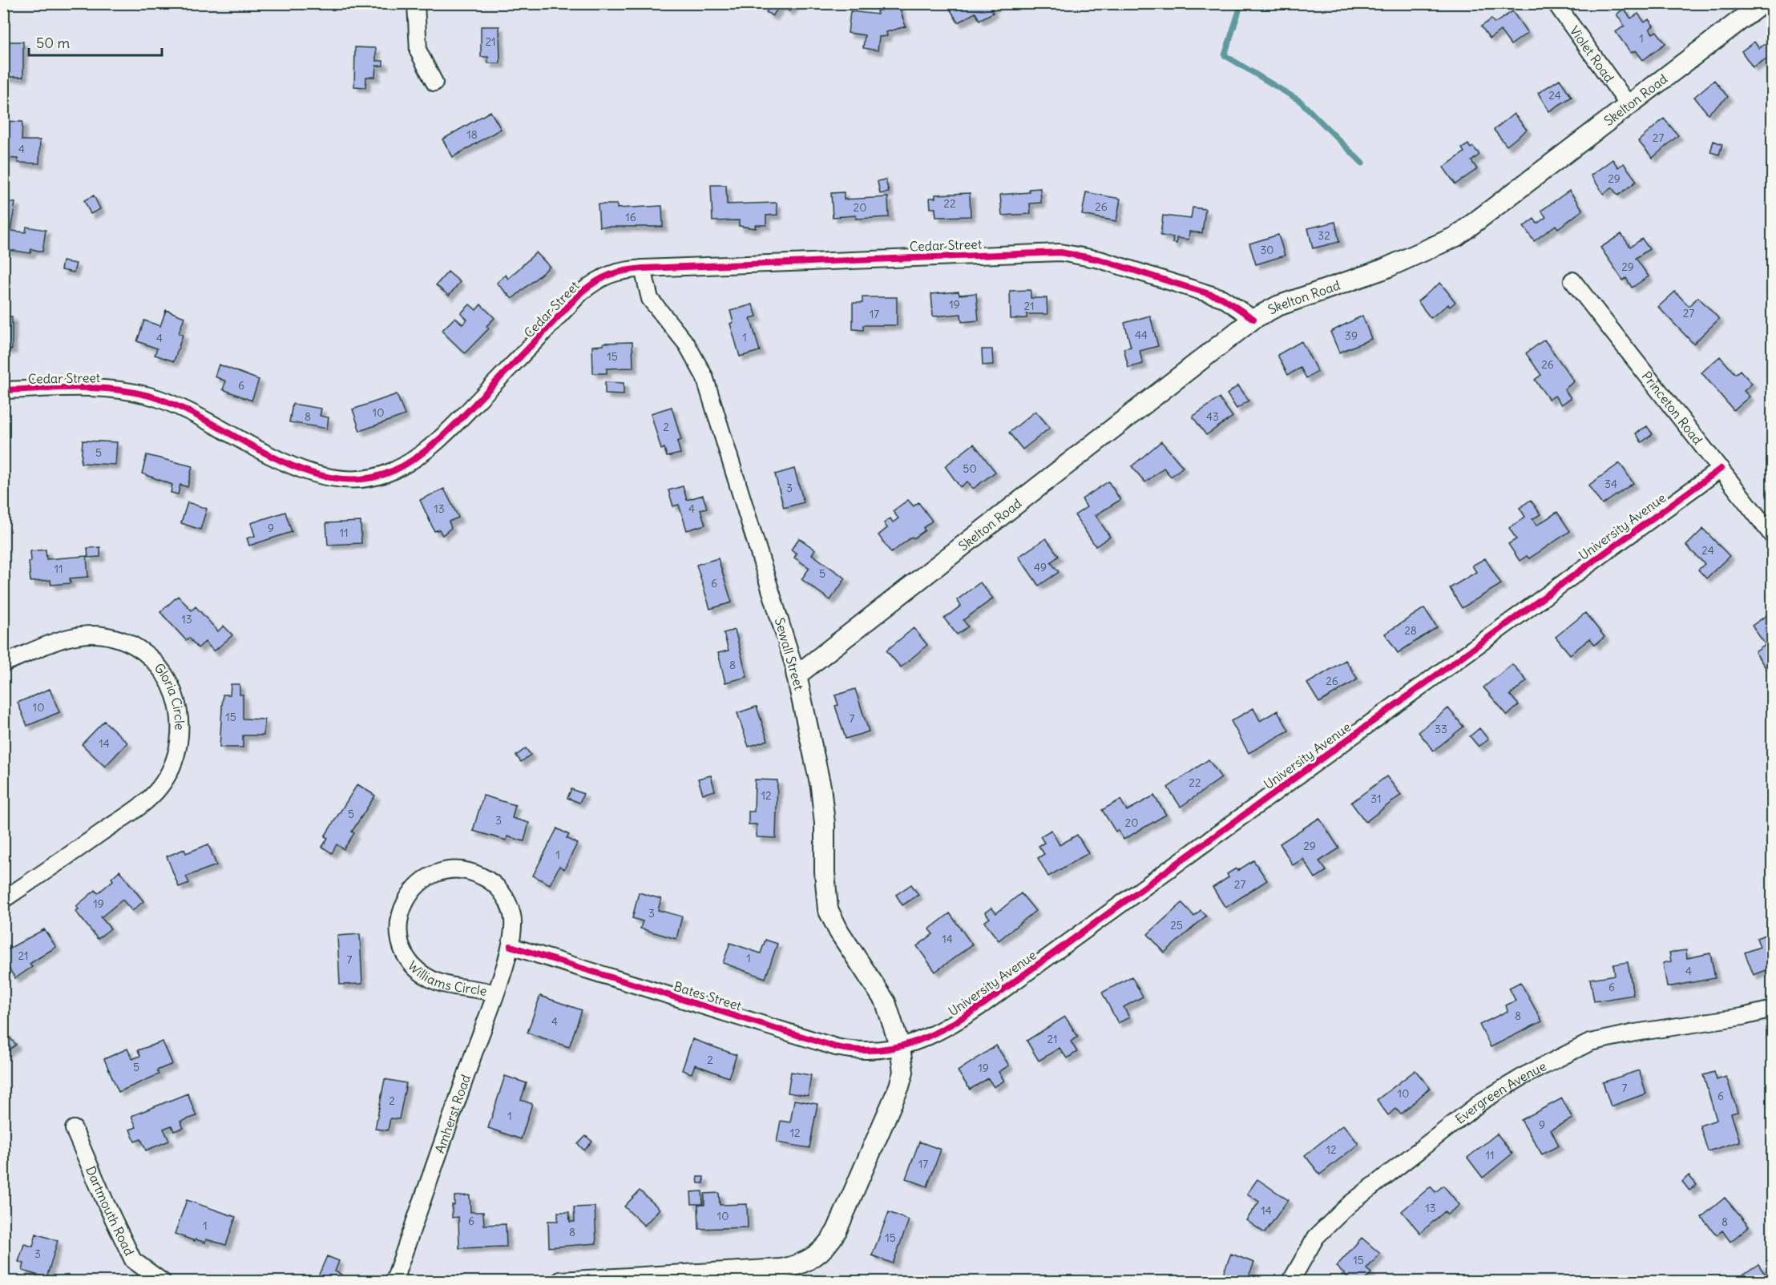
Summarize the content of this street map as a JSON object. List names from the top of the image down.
{
  "streets": {
    "street": [
      "Violet Road",
      "Skelton Road",
      "Cedar Street",
      "Princeton Road",
      "University Avenue",
      "Sewall Street",
      "Gloria Circle",
      "Williams Circle",
      "Bates Street",
      "Evergreen Avenue",
      "Amherst Road",
      "Dartmouth Road"
    ]
  },
  "crossings": [
    ["Violet Road", "Skelton Road"],
    ["Skelton Road", "Cedar Street"],
    ["Skelton Road", "Sewall Street"],
    ["Cedar Street", "Sewall Street"],
    ["Princeton Road", "University Avenue"],
    ["University Avenue", "Sewall Street"],
    ["University Avenue", "Bates Street"],
    ["Sewall Street", "Bates Street"],
    ["Williams Circle", "Bates Street"],
    ["Williams Circle", "Amherst Road"],
    ["Bates Street", "Amherst Road"]
  ],
  "house_numbers": [
    "1",
    "21",
    "24",
    "18",
    "27",
    "4",
    "29",
    "22",
    "26",
    "20",
    "16",
    "32",
    "30",
    "29",
    "19",
    "21",
    "27",
    "17",
    "44",
    "39",
    "1",
    "4",
    "15",
    "26",
    "6",
    "10",
    "8",
    "43",
    "2",
    "5",
    "50",
    "34",
    "3",
    "13",
    "4",
    "9",
    "11",
    "24",
    "49",
    "11",
    "5",
    "6",
    "13",
    "28",
    "8",
    "26",
    "10",
    "15",
    "7",
    "33",
    "14",
    "22",
    "12",
    "31",
    "5",
    "3",
    "20",
    "29",
    "1",
    "27",
    "19",
    "3",
    "25",
    "14",
    "21",
    "1",
    "7",
    "4",
    "6",
    "8",
    "4",
    "21",
    "2",
    "5",
    "19",
    "7",
    "10",
    "6",
    "2",
    "1",
    "9",
    "12",
    "12",
    "11",
    "17",
    "13",
    "14",
    "10",
    "6",
    "8",
    "1",
    "8",
    "15",
    "3",
    "15"
  ],
  "scale_bar": "50 m"
}
